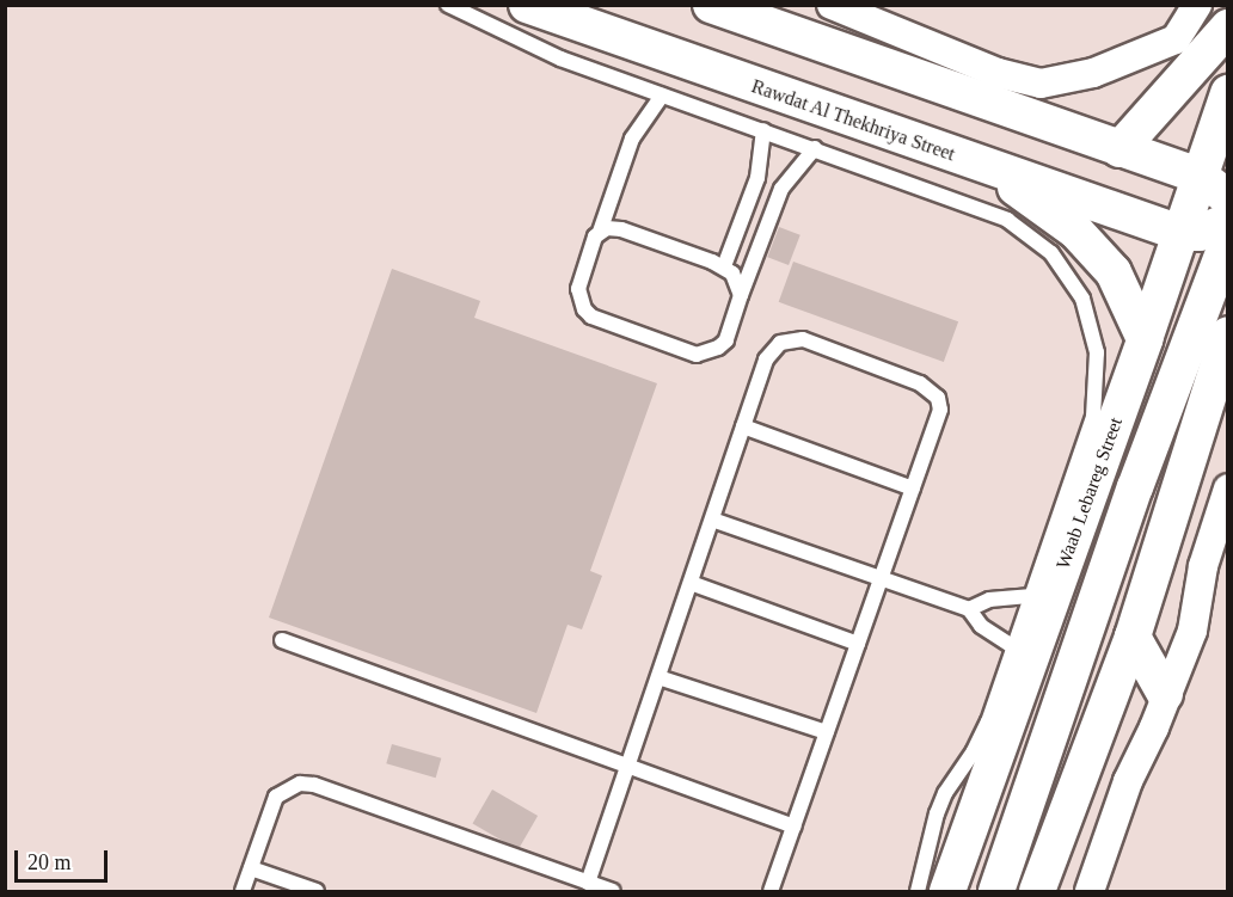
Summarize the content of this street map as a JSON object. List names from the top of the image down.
{
  "streets": {
    "street": ["Rawdat Al Thekhriya Street", "Waab Lebareg Street"]
  },
  "crossings": [
    ["Rawdat Al Thekhriya Street", "Waab Lebareg Street"]
  ],
  "scale_bar": "20 m"
}
